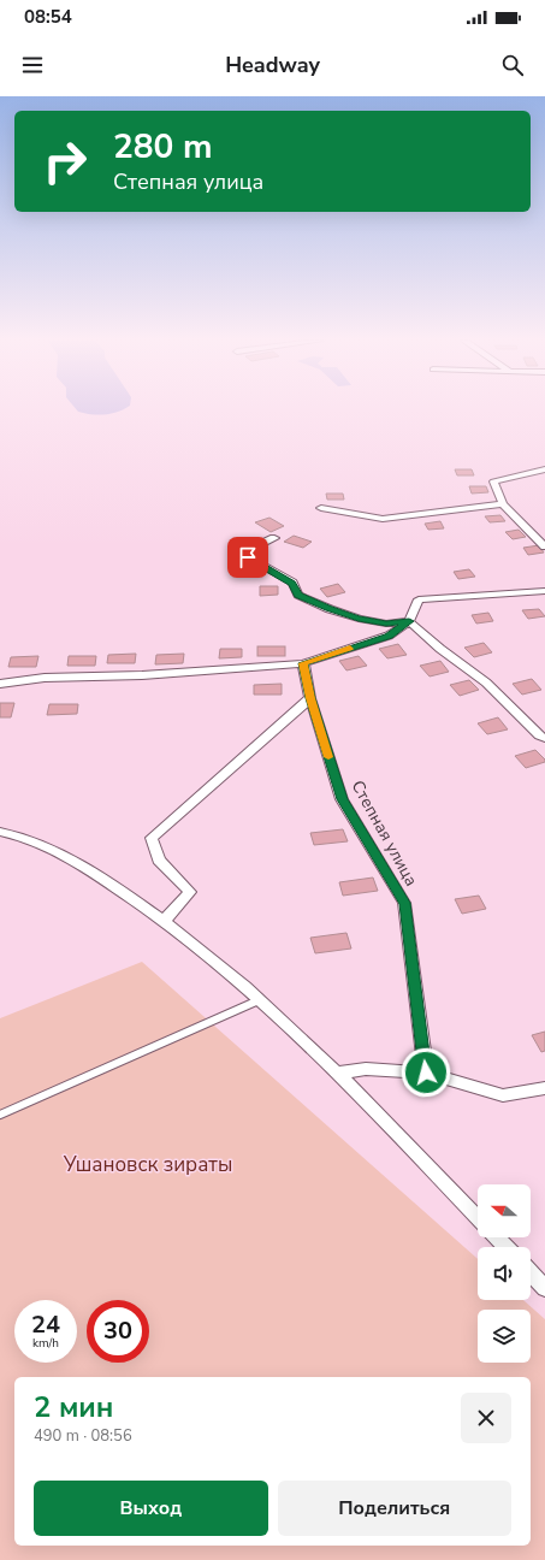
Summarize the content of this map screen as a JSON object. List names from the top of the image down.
{
  "streets": {
    "street": ["Степная улица"]
  },
  "parks": ["Ушановск зираты"],
  "north": "left",
  "page": {
    "status": "08:54",
    "header": "Headway",
    "turn": ["280 m", "Степная улица"],
    "speed": "24 km/h",
    "limit": "30",
    "heading": ["2 мин", "490 m · 08:56"],
    "buttons": ["Выход", "Поделиться"]
  }
}
